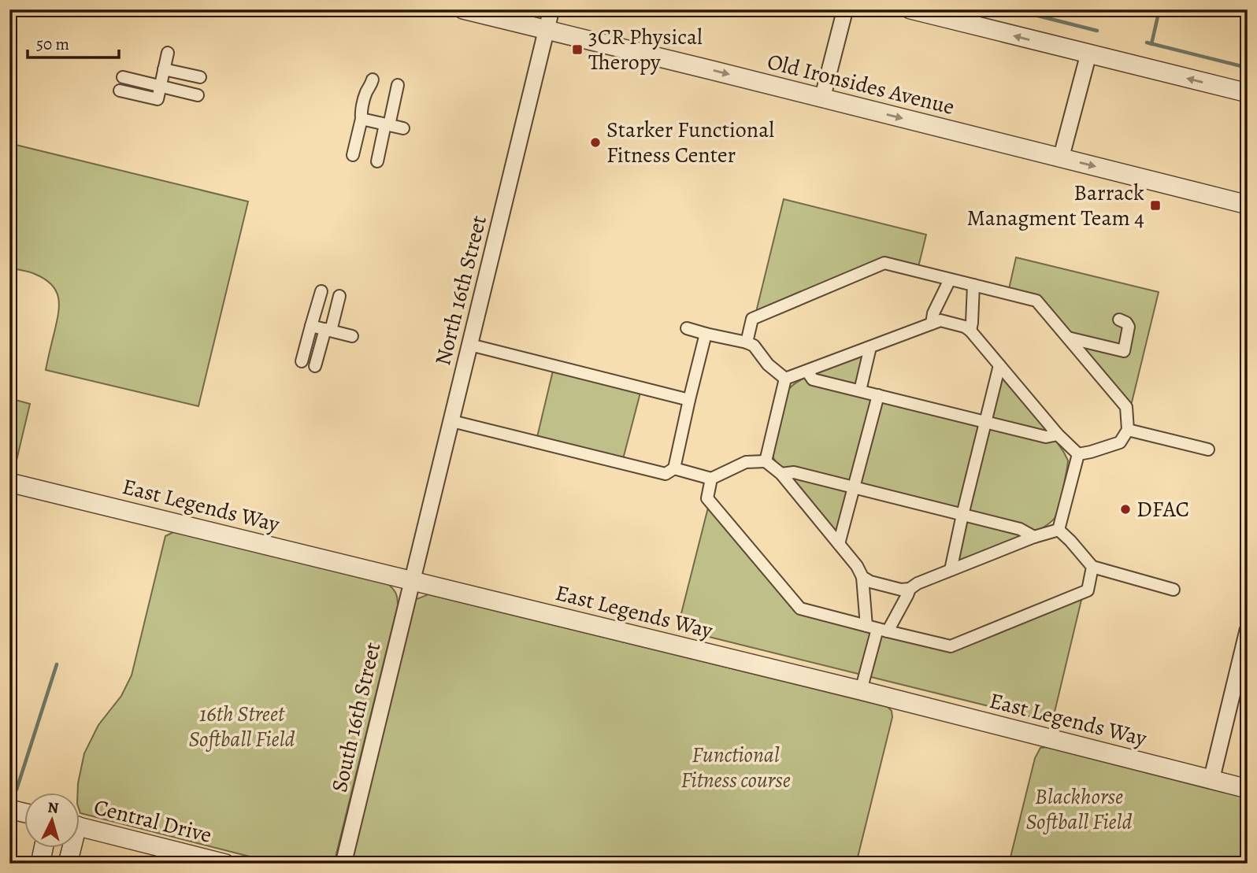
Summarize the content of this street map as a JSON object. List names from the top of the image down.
{
  "streets": {
    "street": [
      "Old Ironsides Avenue",
      "North 16th Street",
      "East Legends Way",
      "South 16th Street",
      "Central Drive"
    ]
  },
  "crossings": [
    ["Old Ironsides Avenue", "North 16th Street"],
    ["North 16th Street", "East Legends Way"],
    ["North 16th Street", "South 16th Street"],
    ["East Legends Way", "South 16th Street"]
  ],
  "parks": ["16th Street Softball Field", "Functional Fitness course", "Blackhorse Softball Field"],
  "places": {
    "transit": ["3CR Physical Theropy", "Barrack Managment Team 4"],
    "other": ["Starker Functional Fitness Center", "DFAC"]
  },
  "scale_bar": "50 m",
  "north": "top"
}
